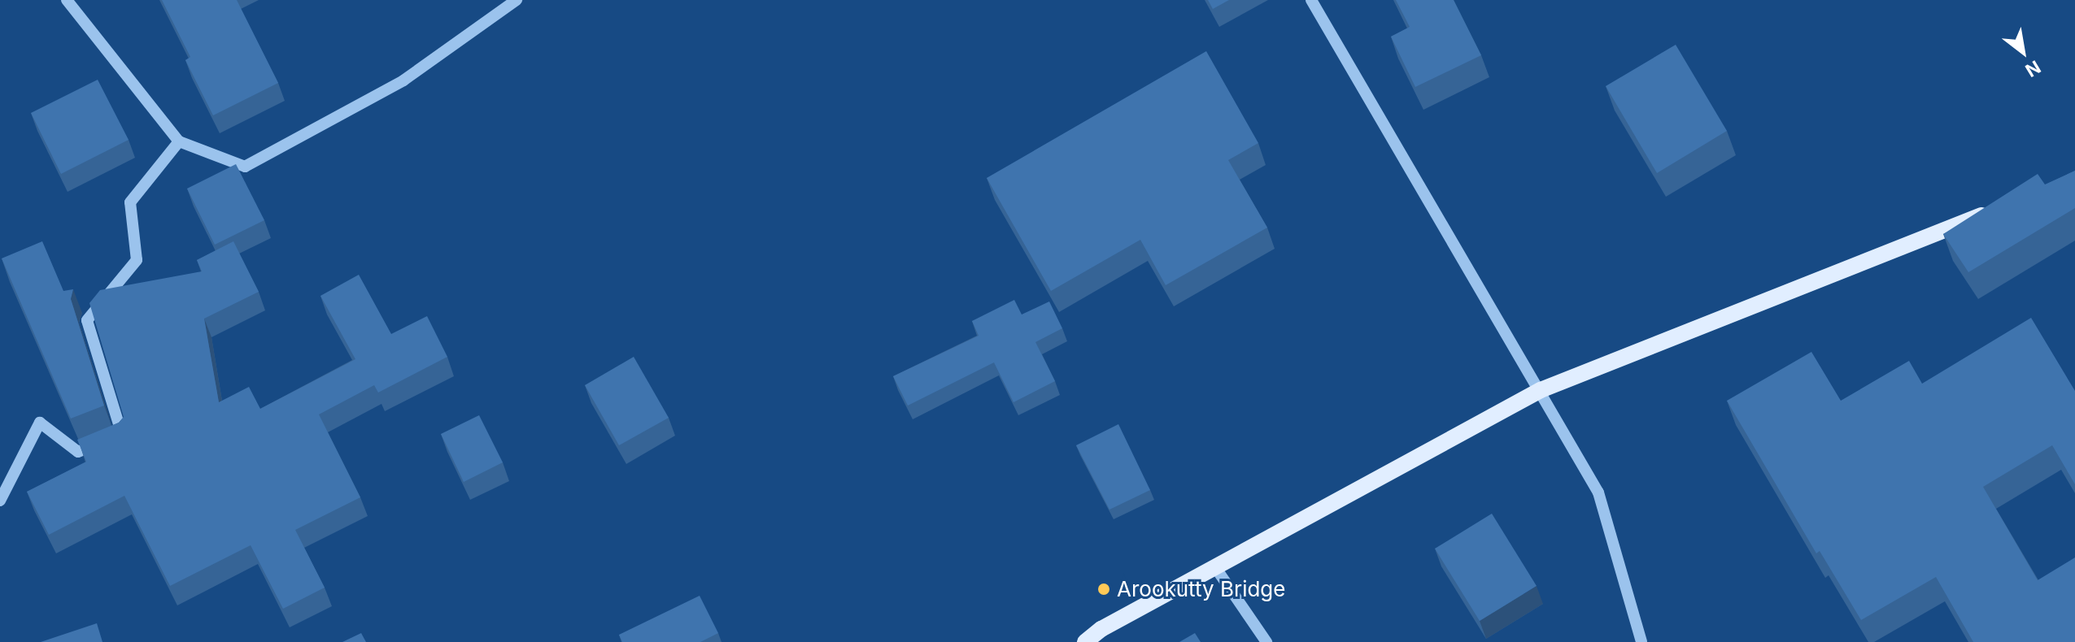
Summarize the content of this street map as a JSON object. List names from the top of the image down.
{
  "places": ["Arookutty Bridge"],
  "north": "bottom right"
}
